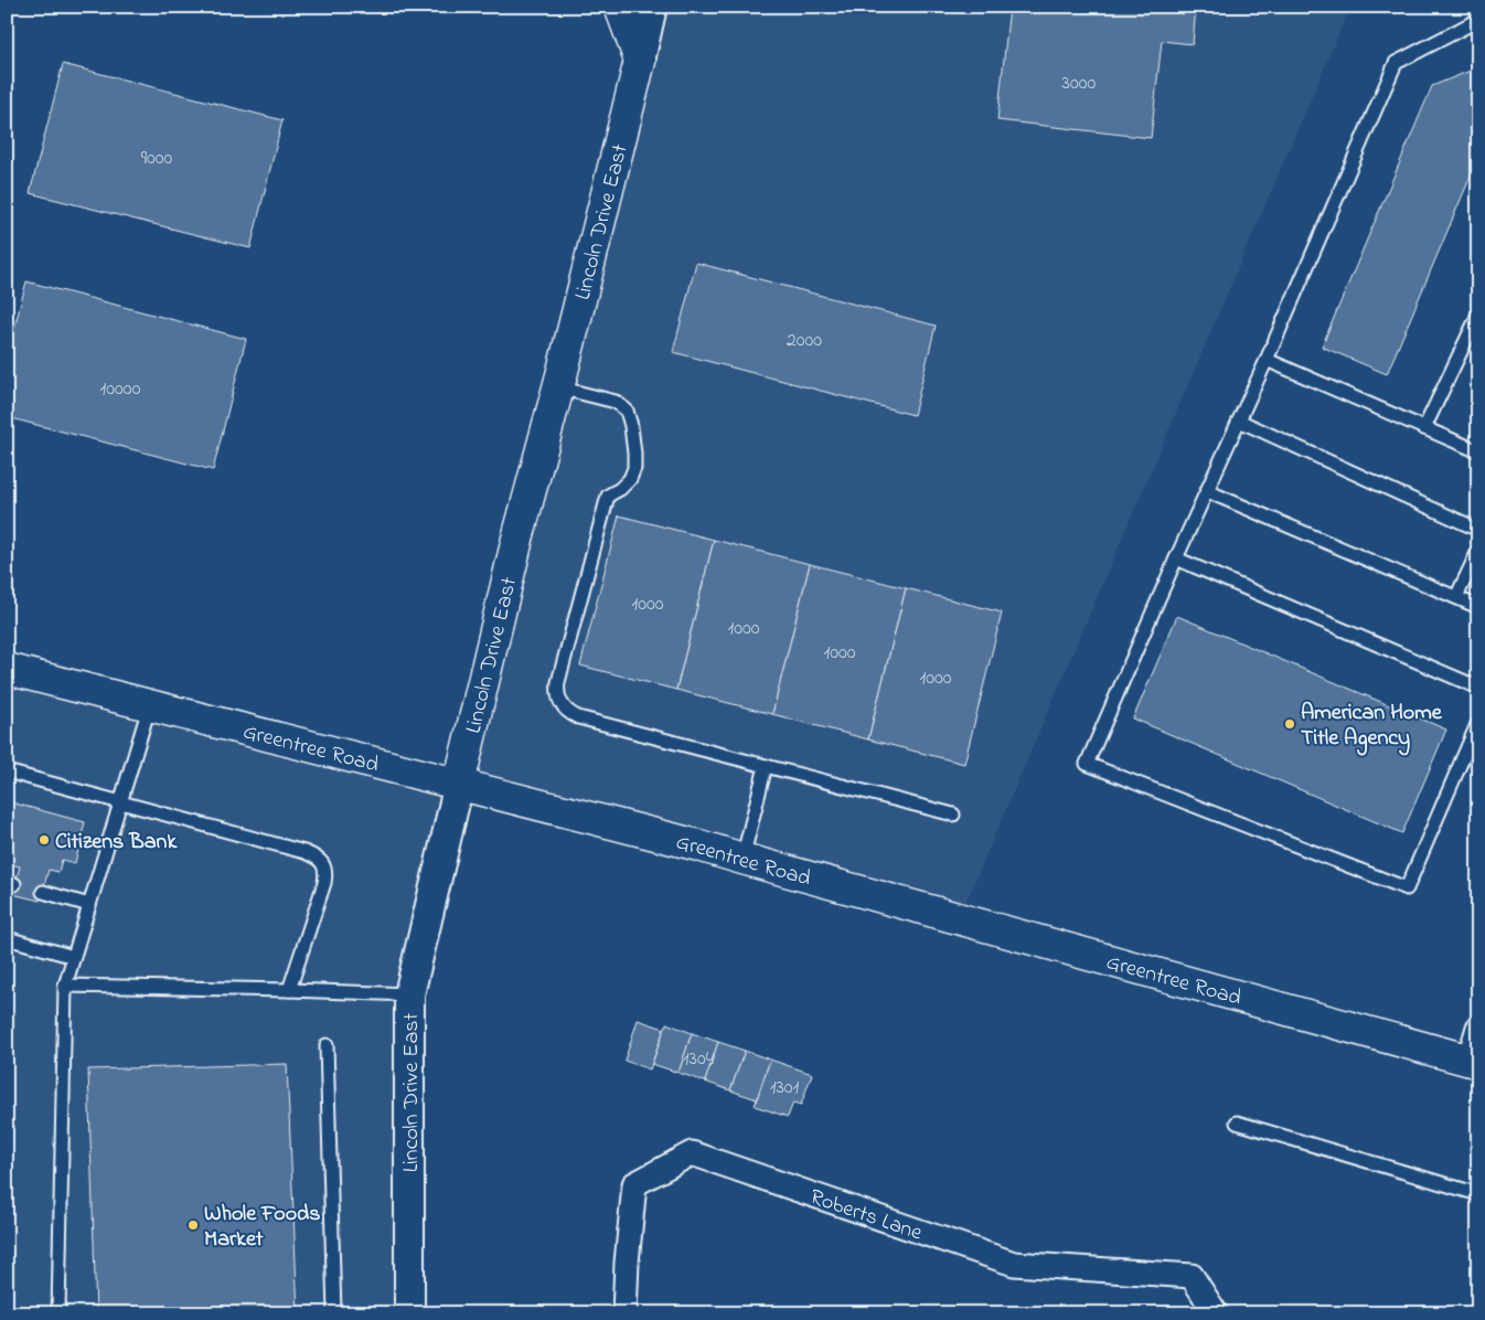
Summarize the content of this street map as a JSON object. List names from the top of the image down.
{
  "streets": {
    "main road": ["Lincoln Drive East", "Greentree Road"],
    "street": ["Roberts Lane"]
  },
  "crossings": [
    ["Lincoln Drive East", "Greentree Road"]
  ],
  "places": ["American Home Title Agency", "Citizens Bank", "Whole Foods Market"],
  "house_numbers": [
    "3000",
    "9000",
    "2000",
    "10000",
    "1000",
    "1000",
    "1000",
    "1000",
    "1304",
    "1301"
  ]
}
